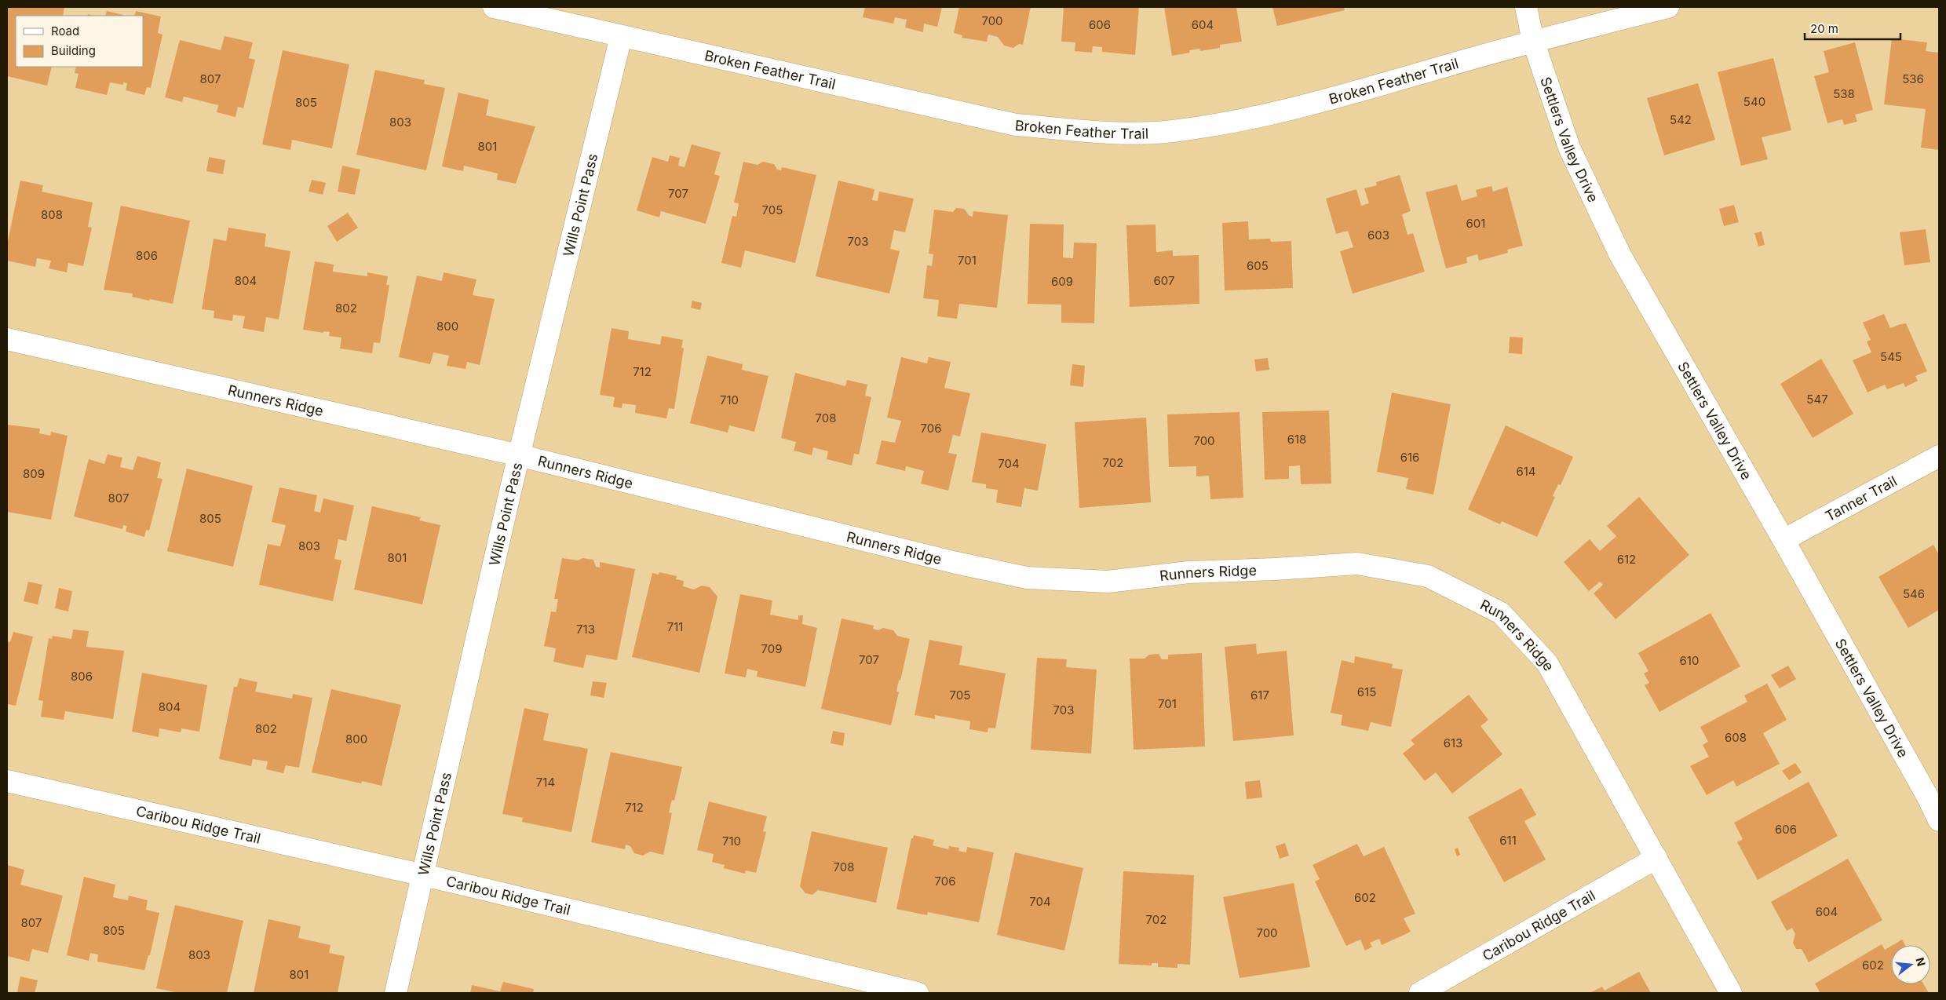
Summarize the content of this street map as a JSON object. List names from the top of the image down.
{
  "streets": {
    "street": [
      "Broken Feather Trail",
      "Settlers Valley Drive",
      "Wills Point Pass",
      "Runners Ridge",
      "Tanner Trail",
      "Caribou Ridge Trail"
    ]
  },
  "crossings": [
    ["Broken Feather Trail", "Settlers Valley Drive"],
    ["Broken Feather Trail", "Wills Point Pass"],
    ["Settlers Valley Drive", "Tanner Trail"],
    ["Wills Point Pass", "Runners Ridge"],
    ["Wills Point Pass", "Caribou Ridge Trail"],
    ["Runners Ridge", "Caribou Ridge Trail"]
  ],
  "house_numbers": [
    "700",
    "606",
    "604",
    "807",
    "536",
    "538",
    "540",
    "805",
    "542",
    "803",
    "801",
    "707",
    "705",
    "808",
    "601",
    "603",
    "703",
    "806",
    "701",
    "605",
    "804",
    "607",
    "609",
    "802",
    "800",
    "545",
    "712",
    "547",
    "710",
    "708",
    "706",
    "618",
    "700",
    "616",
    "702",
    "704",
    "614",
    "809",
    "807",
    "805",
    "803",
    "801",
    "612",
    "546",
    "711",
    "713",
    "709",
    "707",
    "610",
    "806",
    "615",
    "705",
    "617",
    "701",
    "804",
    "703",
    "802",
    "608",
    "800",
    "613",
    "714",
    "712",
    "606",
    "611",
    "710",
    "708",
    "706",
    "602",
    "704",
    "604",
    "702",
    "807",
    "805",
    "700",
    "803",
    "602",
    "801"
  ],
  "legend": ["Road", "Building"],
  "scale_bar": "20 m",
  "north": "right"
}
